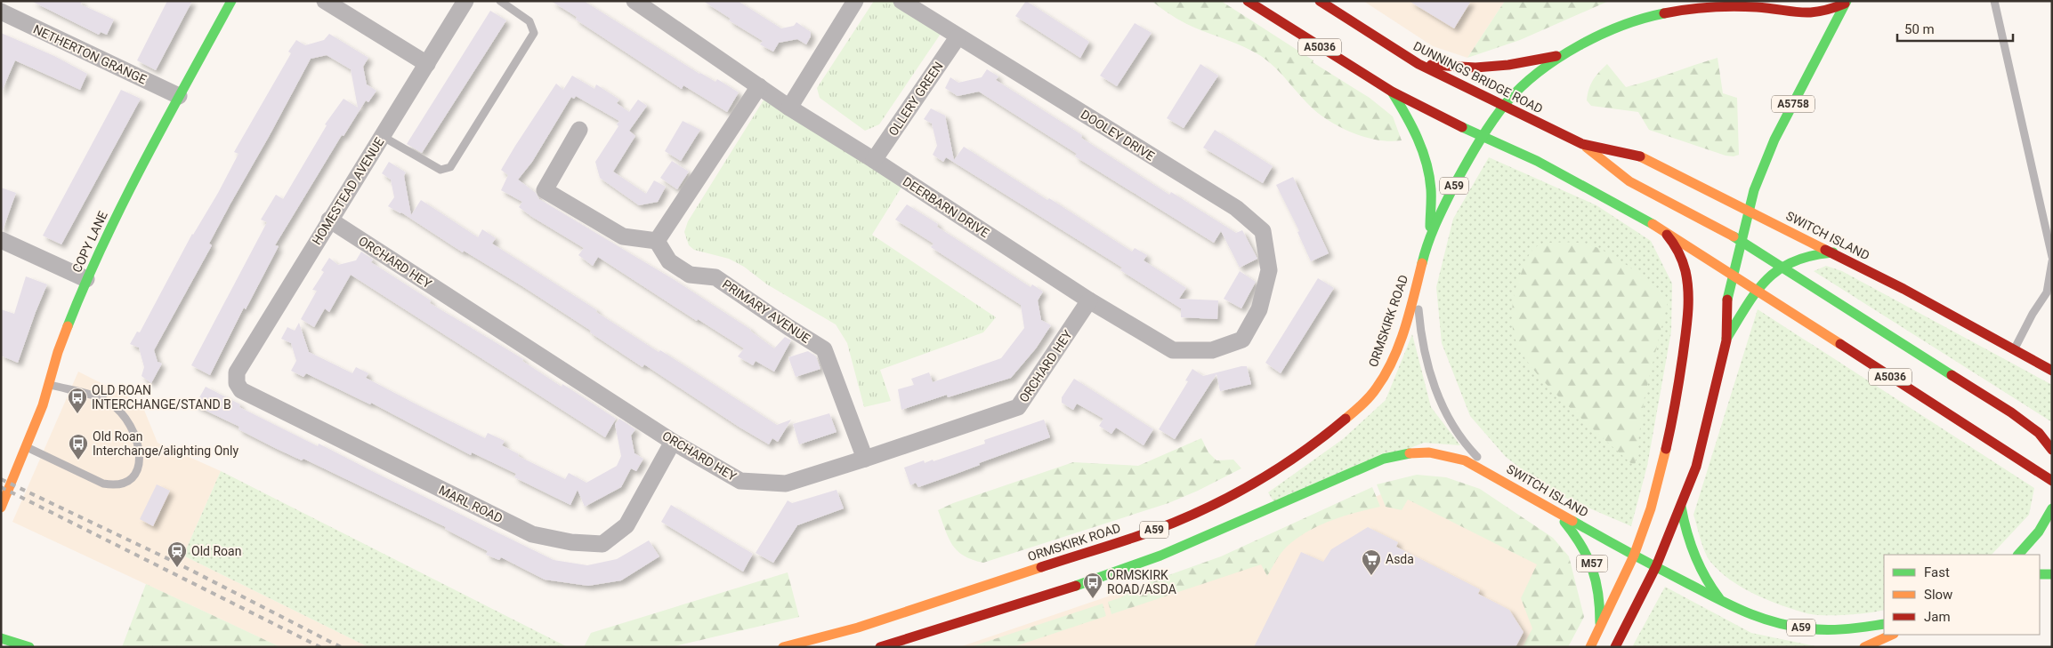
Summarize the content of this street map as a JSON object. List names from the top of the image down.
{
  "streets": {
    "main road": [
      "A5036",
      "DUNNINGS BRIDGE ROAD",
      "A5758",
      "A59",
      "SWITCH ISLAND",
      "COPY LANE",
      "ORMSKIRK ROAD",
      "M57"
    ],
    "street": [
      "NETHERTON GRANGE",
      "OLLERY GREEN",
      "DOOLEY DRIVE",
      "HOMESTEAD AVENUE",
      "DEERBARN DRIVE",
      "ORCHARD HEY",
      "PRIMARY AVENUE",
      "MARL ROAD"
    ]
  },
  "crossings": [
    ["A5036", "A5758"],
    ["A5036", "SWITCH ISLAND"],
    ["NETHERTON GRANGE", "COPY LANE"],
    ["DUNNINGS BRIDGE ROAD", "A5758"],
    ["DUNNINGS BRIDGE ROAD", "SWITCH ISLAND"],
    ["OLLERY GREEN", "DOOLEY DRIVE"],
    ["OLLERY GREEN", "DEERBARN DRIVE"],
    ["A5758", "SWITCH ISLAND"],
    ["DOOLEY DRIVE", "DEERBARN DRIVE"],
    ["A59", "SWITCH ISLAND"],
    ["HOMESTEAD AVENUE", "ORCHARD HEY"],
    ["HOMESTEAD AVENUE", "MARL ROAD"],
    ["DEERBARN DRIVE", "ORCHARD HEY"],
    ["SWITCH ISLAND", "ORMSKIRK ROAD"],
    ["SWITCH ISLAND", "M57"],
    ["ORCHARD HEY", "PRIMARY AVENUE"],
    ["ORCHARD HEY", "MARL ROAD"]
  ],
  "places": {
    "bus stop": ["OLD ROAN INTERCHANGE/STAND B", "Old Roan Interchange/alighting Only", "ORMSKIRK ROAD/ASDA"],
    "station": ["Old Roan"],
    "supermarket": ["Asda"]
  },
  "legend": ["Fast", "Slow", "Jam"],
  "scale_bar": "50 m"
}
